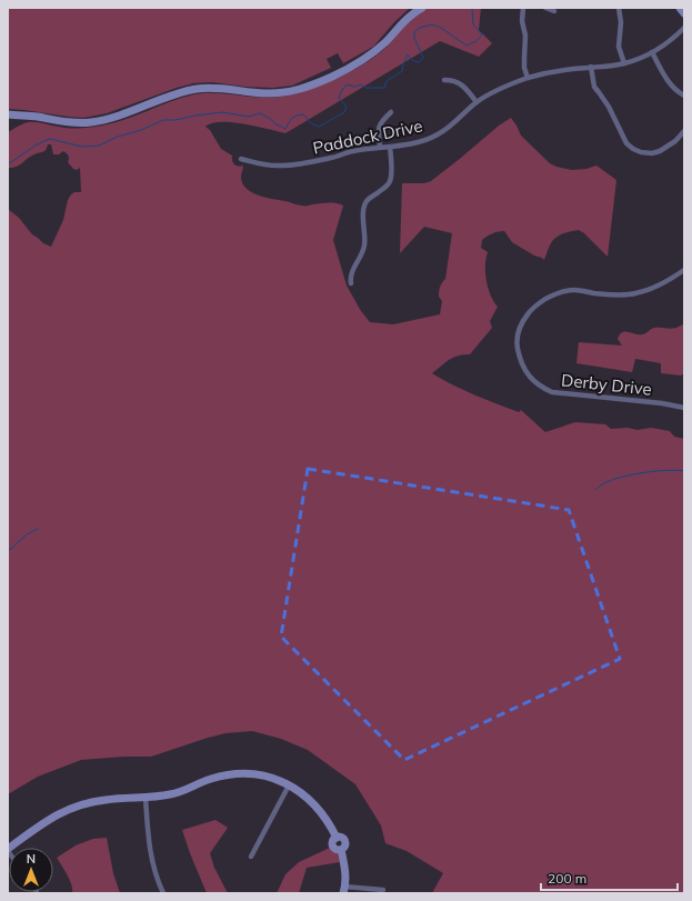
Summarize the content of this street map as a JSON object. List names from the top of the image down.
{
  "streets": {
    "street": ["Paddock Drive", "Derby Drive"]
  },
  "scale_bar": "200 m",
  "north": "top"
}
